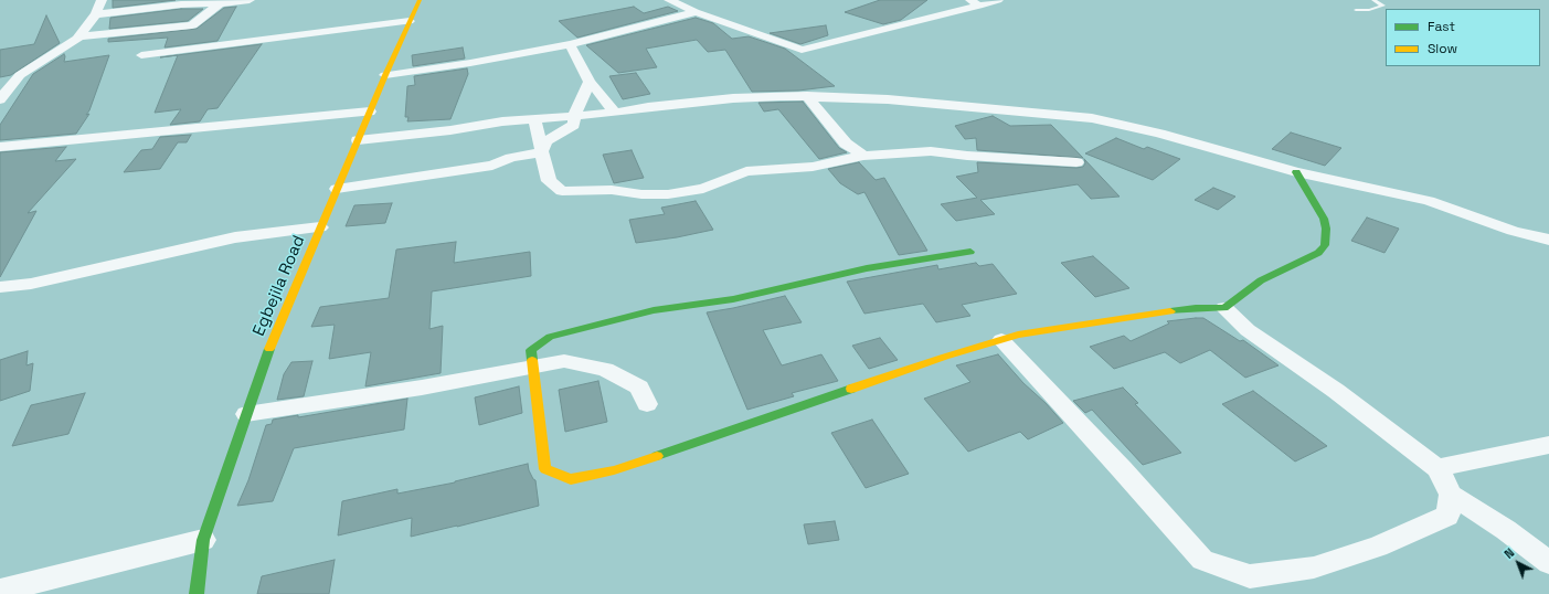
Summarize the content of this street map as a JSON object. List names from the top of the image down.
{
  "streets": {
    "street": ["Egbejila Road"]
  },
  "legend": ["Fast", "Slow"],
  "north": "top left"
}
